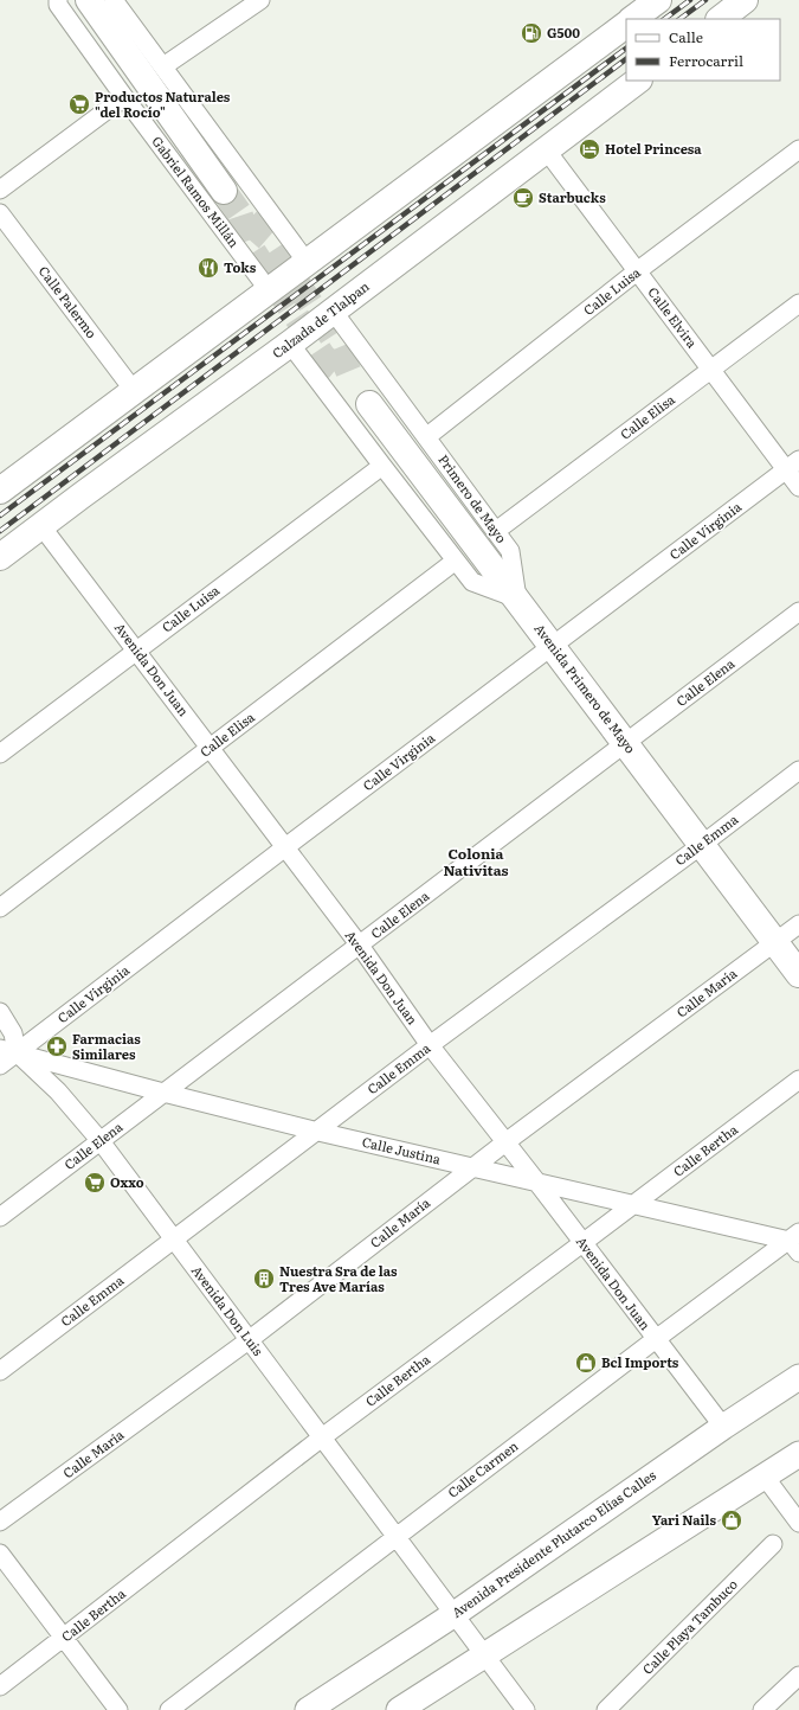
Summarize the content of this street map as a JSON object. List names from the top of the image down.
{
  "streets": {
    "main road": ["Calzada de Tlalpan", "Avenida Primero de Mayo", "Avenida Presidente Plutarco Elías Calles"],
    "street": [
      "Gabriel Ramos Millán",
      "Calle Luisa",
      "Calle Palermo",
      "Calle Elvira",
      "Calle Elisa",
      "Primero de Mayo",
      "Calle Virginia",
      "Avenida Don Juan",
      "Calle Elena",
      "Calle Emma",
      "Calle María",
      "Calle Justina",
      "Calle Bertha",
      "Avenida Don Luis",
      "Calle Carmen",
      "Calle Playa Tambuco"
    ]
  },
  "crossings": [
    ["Calle Luisa", "Calle Elvira"],
    ["Calle Luisa", "Primero de Mayo"],
    ["Calle Luisa", "Avenida Don Juan"],
    ["Calle Elvira", "Calzada de Tlalpan"],
    ["Calle Elvira", "Calle Elisa"],
    ["Calle Elvira", "Calle Virginia"],
    ["Calzada de Tlalpan", "Primero de Mayo"],
    ["Calzada de Tlalpan", "Avenida Don Juan"],
    ["Calle Elisa", "Primero de Mayo"],
    ["Calle Elisa", "Avenida Don Juan"],
    ["Primero de Mayo", "Avenida Primero de Mayo"],
    ["Calle Virginia", "Avenida Don Juan"],
    ["Calle Virginia", "Avenida Primero de Mayo"],
    ["Calle Virginia", "Calle Justina"],
    ["Calle Virginia", "Avenida Don Luis"],
    ["Avenida Don Juan", "Calle Elena"],
    ["Avenida Don Juan", "Calle Emma"],
    ["Avenida Don Juan", "Calle María"],
    ["Avenida Don Juan", "Calle Justina"],
    ["Avenida Don Juan", "Calle Bertha"],
    ["Avenida Don Juan", "Calle Carmen"],
    ["Avenida Don Juan", "Avenida Presidente Plutarco Elías Calles"],
    ["Calle Elena", "Avenida Primero de Mayo"],
    ["Calle Elena", "Calle Justina"],
    ["Calle Elena", "Avenida Don Luis"],
    ["Avenida Primero de Mayo", "Calle Emma"],
    ["Avenida Primero de Mayo", "Calle María"],
    ["Calle Emma", "Calle Justina"],
    ["Calle Emma", "Avenida Don Luis"],
    ["Calle María", "Calle Justina"],
    ["Calle María", "Avenida Don Luis"],
    ["Calle Justina", "Calle Bertha"],
    ["Calle Justina", "Avenida Don Luis"],
    ["Calle Justina", "Calle Carmen"],
    ["Calle Bertha", "Avenida Don Luis"],
    ["Avenida Don Luis", "Calle Carmen"],
    ["Avenida Don Luis", "Avenida Presidente Plutarco Elías Calles"]
  ],
  "districts": ["Colonia Nativitas"],
  "places": {
    "fuel station": ["G500"],
    "supermarket": ["Productos Naturales \"del Rocío\"", "Oxxo"],
    "hotel": ["Hotel Princesa"],
    "cafe": ["Starbucks"],
    "restaurant": ["Toks"],
    "pharmacy": ["Farmacias Similares"],
    "building": ["Nuestra Sra de las Tres Ave Marías"],
    "shop": ["Bcl Imports", "Yari Nails"]
  },
  "legend": ["Calle", "Ferrocarril"]
}
